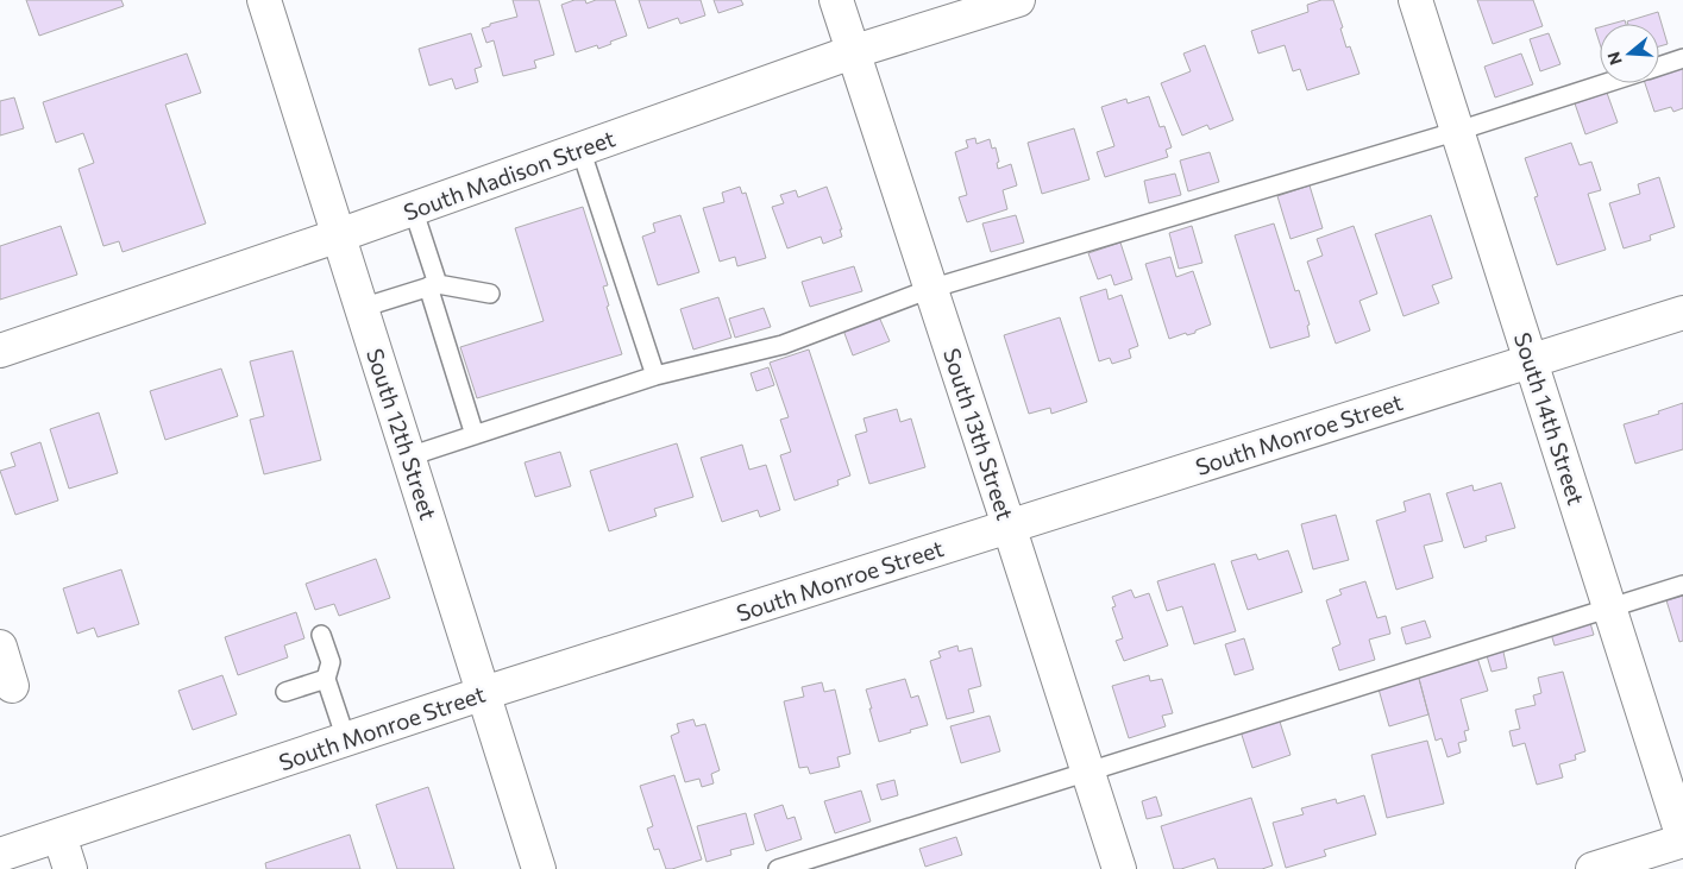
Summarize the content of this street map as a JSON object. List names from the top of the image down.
{
  "streets": {
    "street": [
      "South Madison Street",
      "South 14th Street",
      "South 12th Street",
      "South 13th Street",
      "South Monroe Street"
    ]
  },
  "crossings": [
    ["South Madison Street", "South 12th Street"],
    ["South Madison Street", "South 13th Street"],
    ["South 14th Street", "South Monroe Street"],
    ["South 12th Street", "South Monroe Street"],
    ["South 13th Street", "South Monroe Street"]
  ],
  "north": "left"
}
